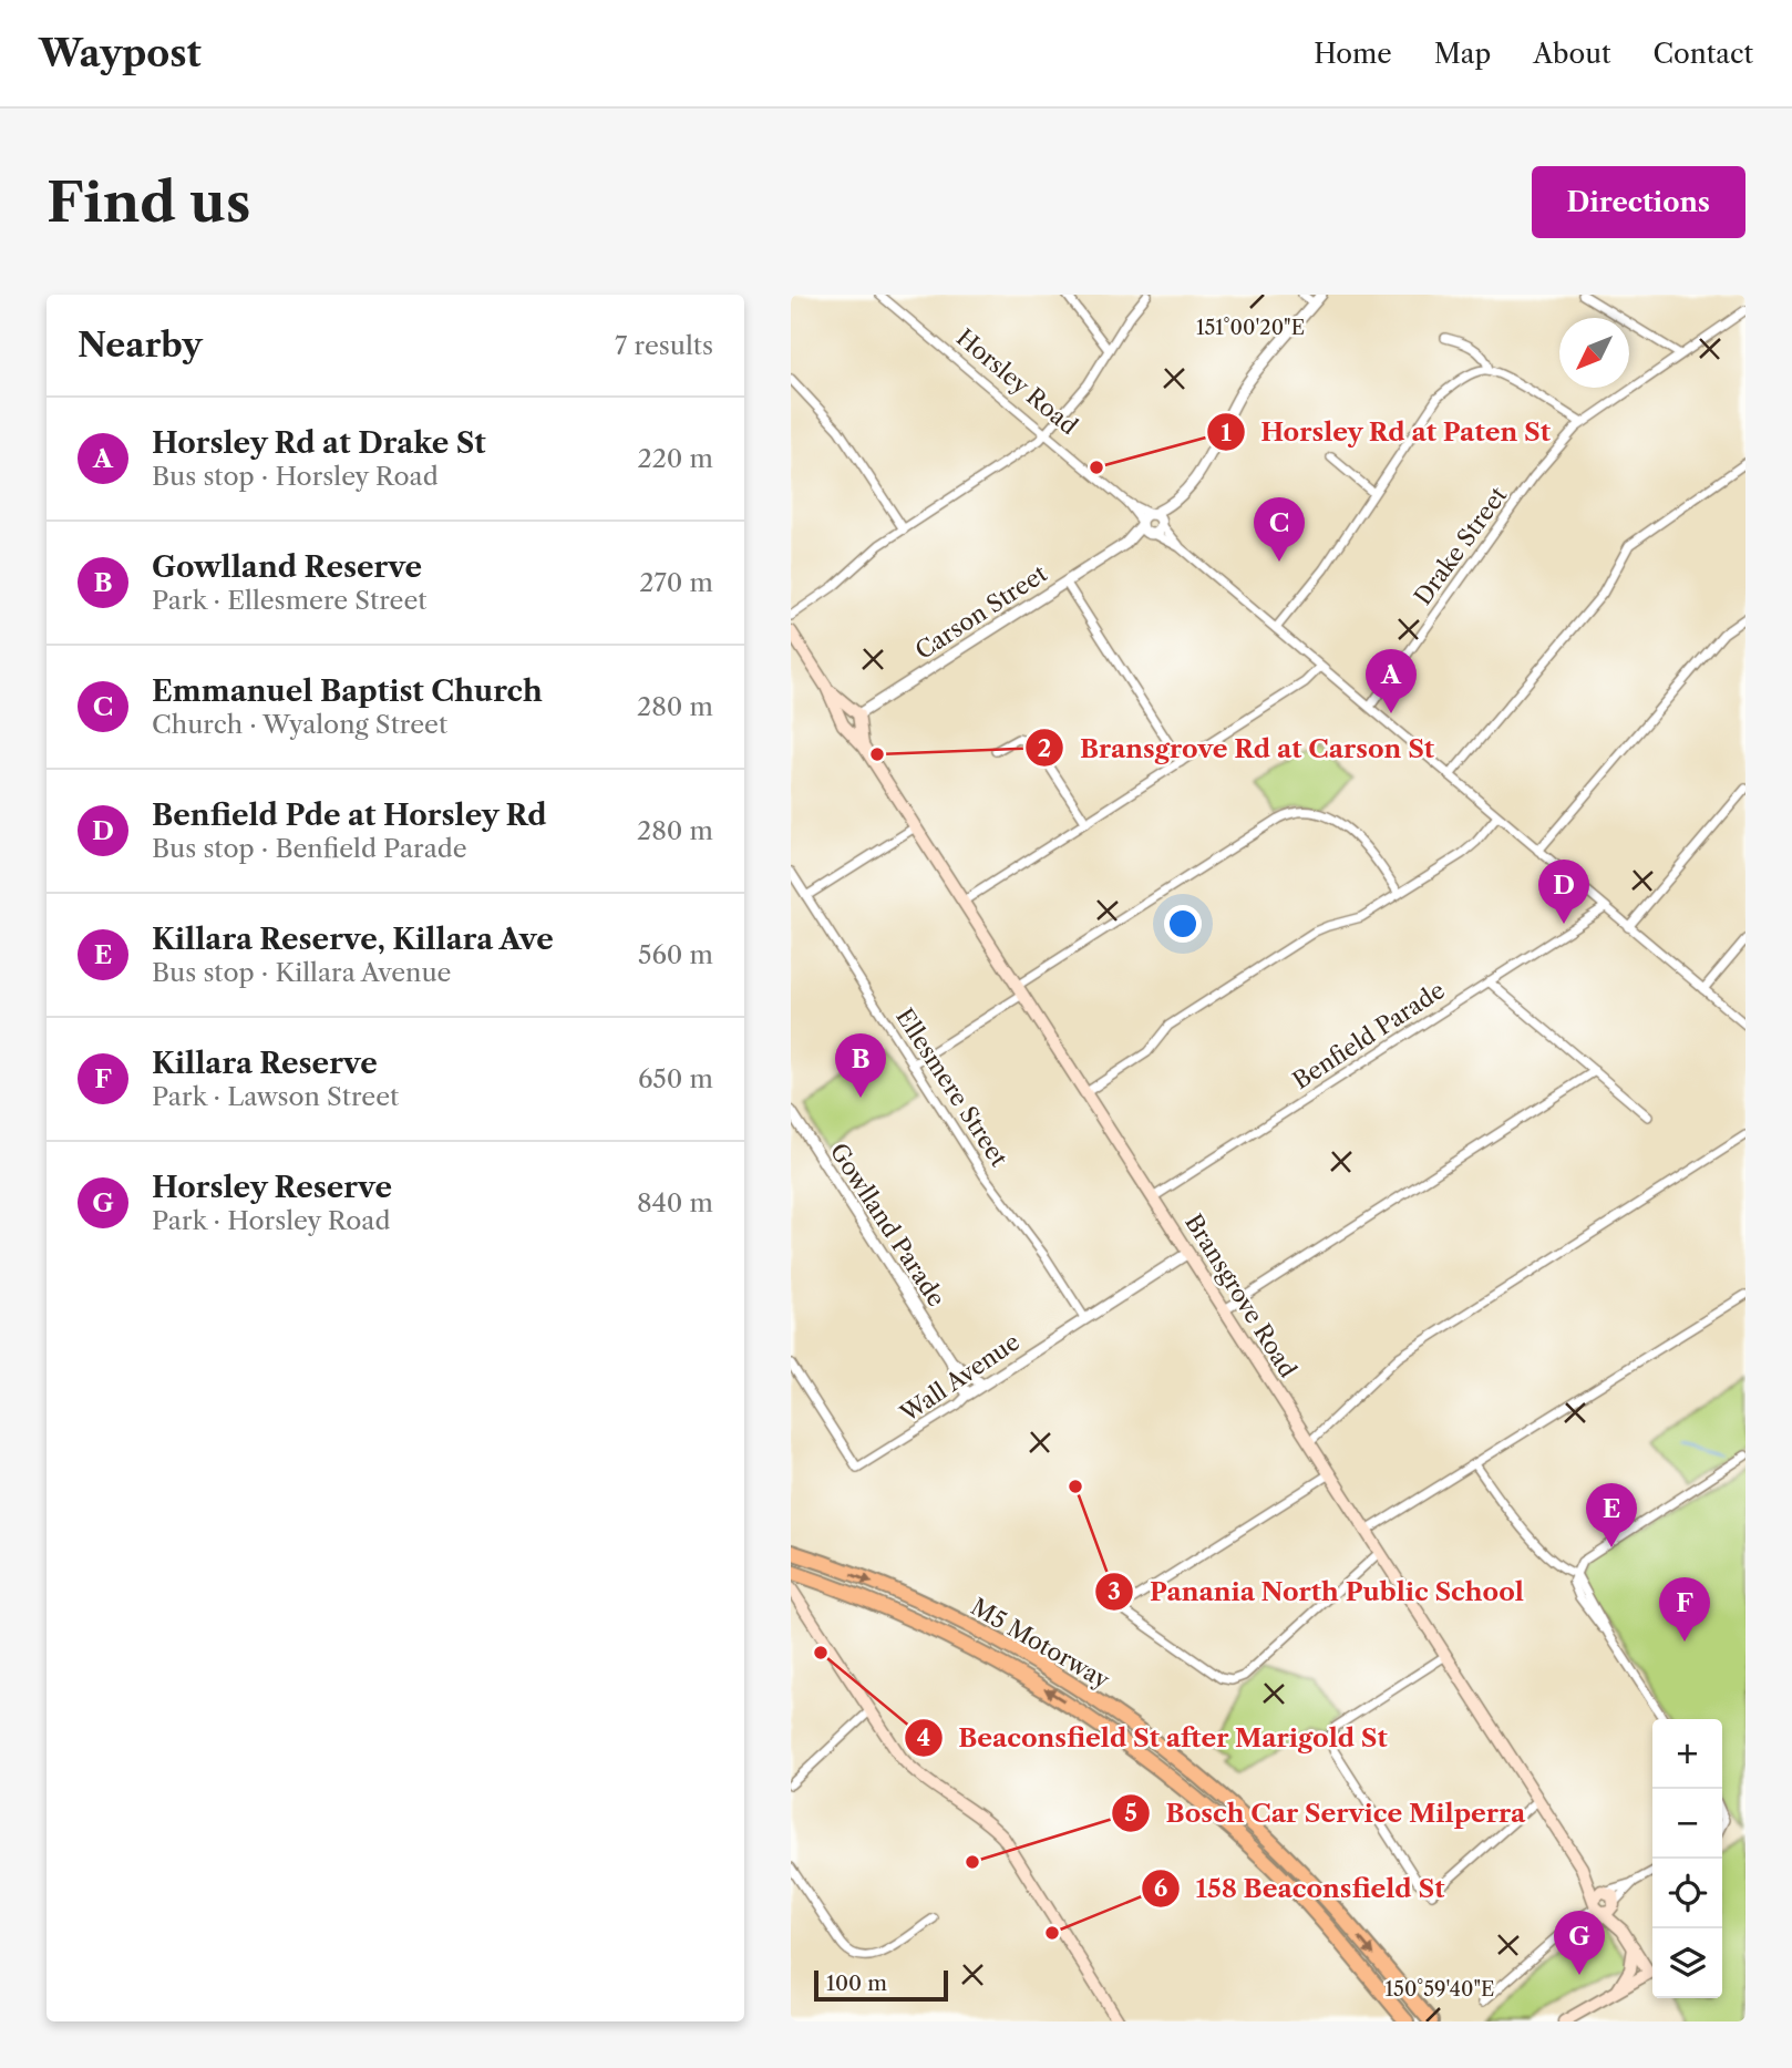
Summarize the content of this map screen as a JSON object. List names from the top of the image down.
{
  "streets": {
    "highway": ["M5 Motorway"],
    "main road": ["Bransgrove Road"],
    "street": [
      "Horsley Road",
      "Drake Street",
      "Carson Street",
      "Benfield Parade",
      "Ellesmere Street",
      "Gowlland Parade",
      "Wall Avenue"
    ]
  },
  "crossings": [
    ["Horsley Road", "Carson Street"],
    ["Carson Street", "Bransgrove Road"],
    ["Benfield Parade", "Bransgrove Road"],
    ["Ellesmere Street", "Wall Avenue"],
    ["Gowlland Parade", "Wall Avenue"],
    ["Bransgrove Road", "Wall Avenue"]
  ],
  "places": [
    "Horsley Rd at Paten St",
    "Bransgrove Rd at Carson St",
    "Panania North Public School",
    "Beaconsfield St after Marigold St",
    "Bosch Car Service Milperra",
    "158 Beaconsfield St"
  ],
  "scale_bar": "100 m",
  "north": "bottom left",
  "page": {
    "header": "Waypost",
    "nav": [
      "Home",
      "Map",
      "About",
      "Contact"
    ],
    "buttons": "Directions",
    "title": "Find us",
    "heading": ["Nearby", "7 results"],
    "list": [
      {
        "mark": "A",
        "name": "Horsley Rd at Drake St",
        "note": "Bus stop · Horsley Road",
        "value": "220 m"
      },
      {
        "mark": "B",
        "name": "Gowlland Reserve",
        "note": "Park · Ellesmere Street",
        "value": "270 m"
      },
      {
        "mark": "C",
        "name": "Emmanuel Baptist Church",
        "note": "Church · Wyalong Street",
        "value": "280 m"
      },
      {
        "mark": "D",
        "name": "Benfield Pde at Horsley Rd",
        "note": "Bus stop · Benfield Parade",
        "value": "280 m"
      },
      {
        "mark": "E",
        "name": "Killara Reserve, Killara Ave",
        "note": "Bus stop · Killara Avenue",
        "value": "560 m"
      },
      {
        "mark": "F",
        "name": "Killara Reserve",
        "note": "Park · Lawson Street",
        "value": "650 m"
      },
      {
        "mark": "G",
        "name": "Horsley Reserve",
        "note": "Park · Horsley Road",
        "value": "840 m"
      }
    ],
    "pins": [
      "C",
      "A",
      "D",
      "B",
      "E",
      "F",
      "G"
    ],
    "map_buttons": ["+", "−"],
    "scale": "100 m"
  },
  "coordinates": ["151°00'20\"E", "150°59'40\"E"]
}
